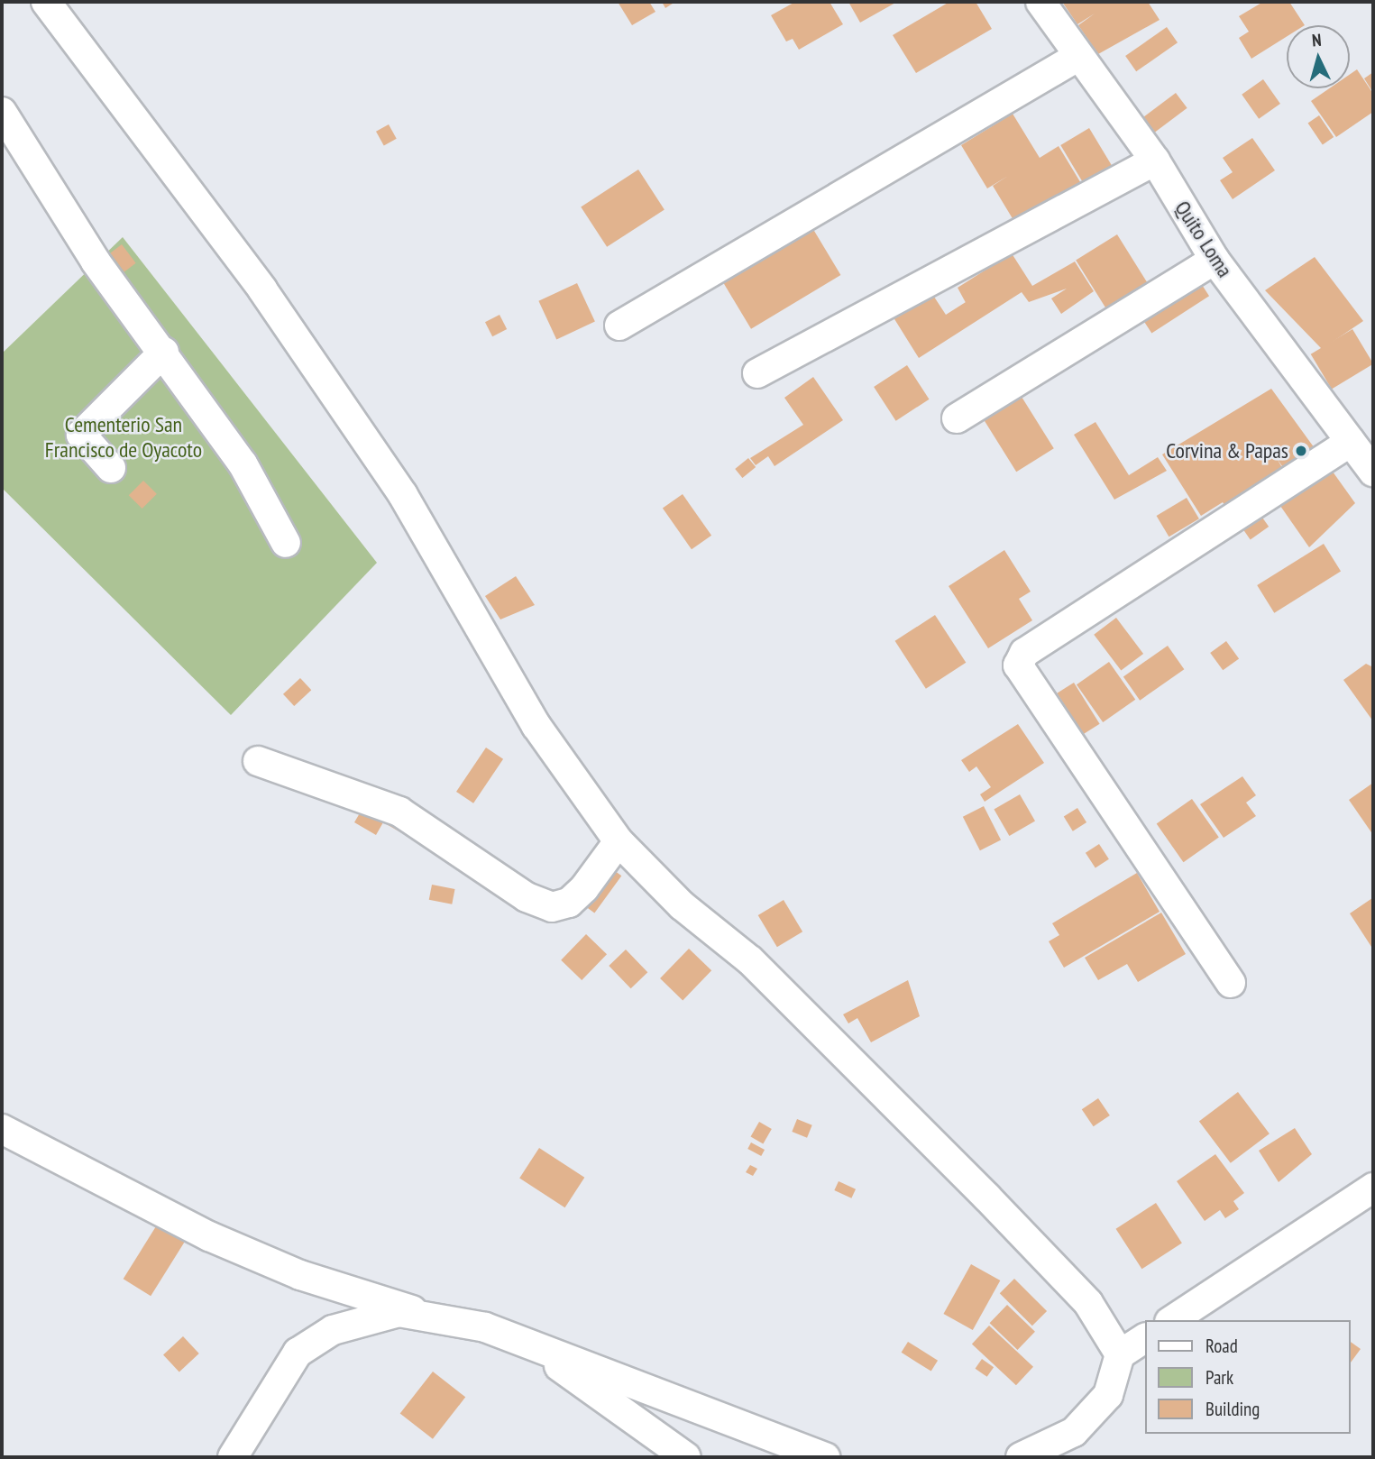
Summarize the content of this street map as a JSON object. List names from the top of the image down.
{
  "streets": {
    "street": ["Quito Loma"]
  },
  "parks": ["Cementerio San Francisco de Oyacoto"],
  "places": ["Corvina & Papas"],
  "legend": ["Road", "Park", "Building"],
  "north": "top"
}
